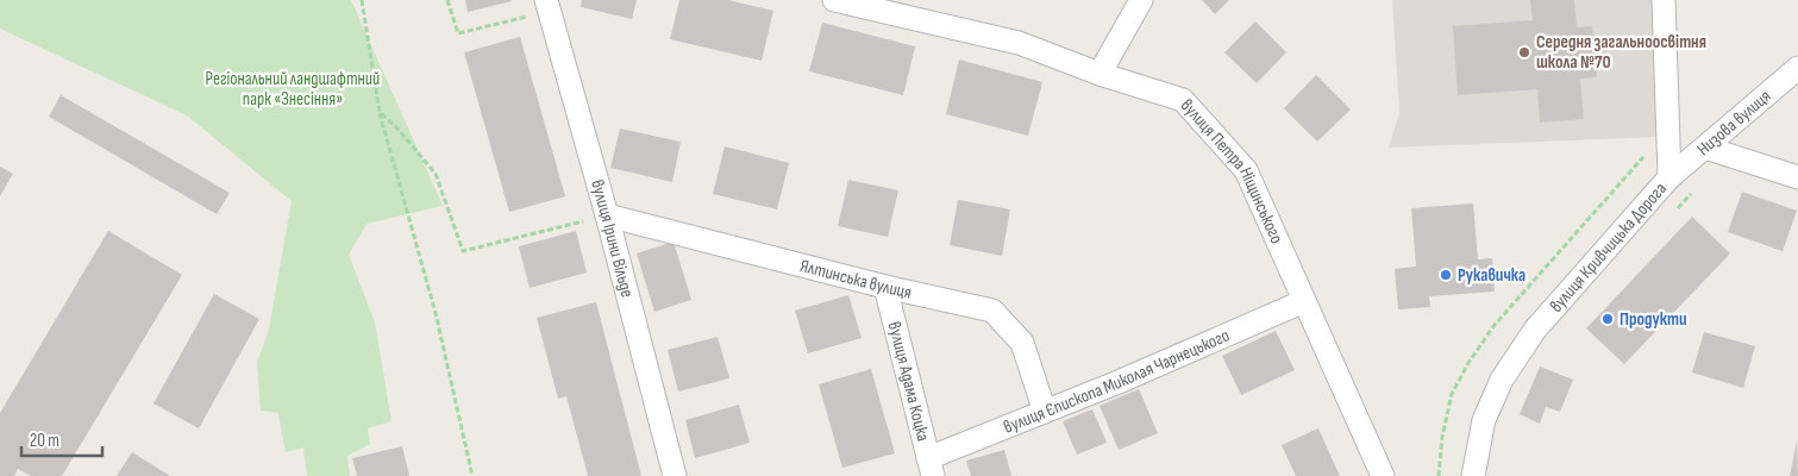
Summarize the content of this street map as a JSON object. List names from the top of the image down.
{
  "streets": {
    "street": [
      "Низова вулиця",
      "вулиця Петра Ніщинського",
      "вулиця Ірини Вільде",
      "вулиця Кривчицька Дорога",
      "Ялтинська вулиця",
      "вулиця Єпископа Миколая Чарнецького",
      "вулиця Адама Коцка"
    ]
  },
  "crossings": [
    ["Низова вулиця", "вулиця Кривчицька Дорога"],
    ["вулиця Петра Ніщинського", "вулиця Єпископа Миколая Чарнецького"],
    ["вулиця Ірини Вільде", "Ялтинська вулиця"],
    ["Ялтинська вулиця", "вулиця Єпископа Миколая Чарнецького"],
    ["Ялтинська вулиця", "вулиця Адама Коцка"],
    ["вулиця Єпископа Миколая Чарнецького", "вулиця Адама Коцка"]
  ],
  "parks": ["Регіональний ландшафтний парк «Знесіння»"],
  "places": ["Середня загальноосвітня школа №70", "Рукавичка", "Продукти"],
  "scale_bar": "20 m"
}
